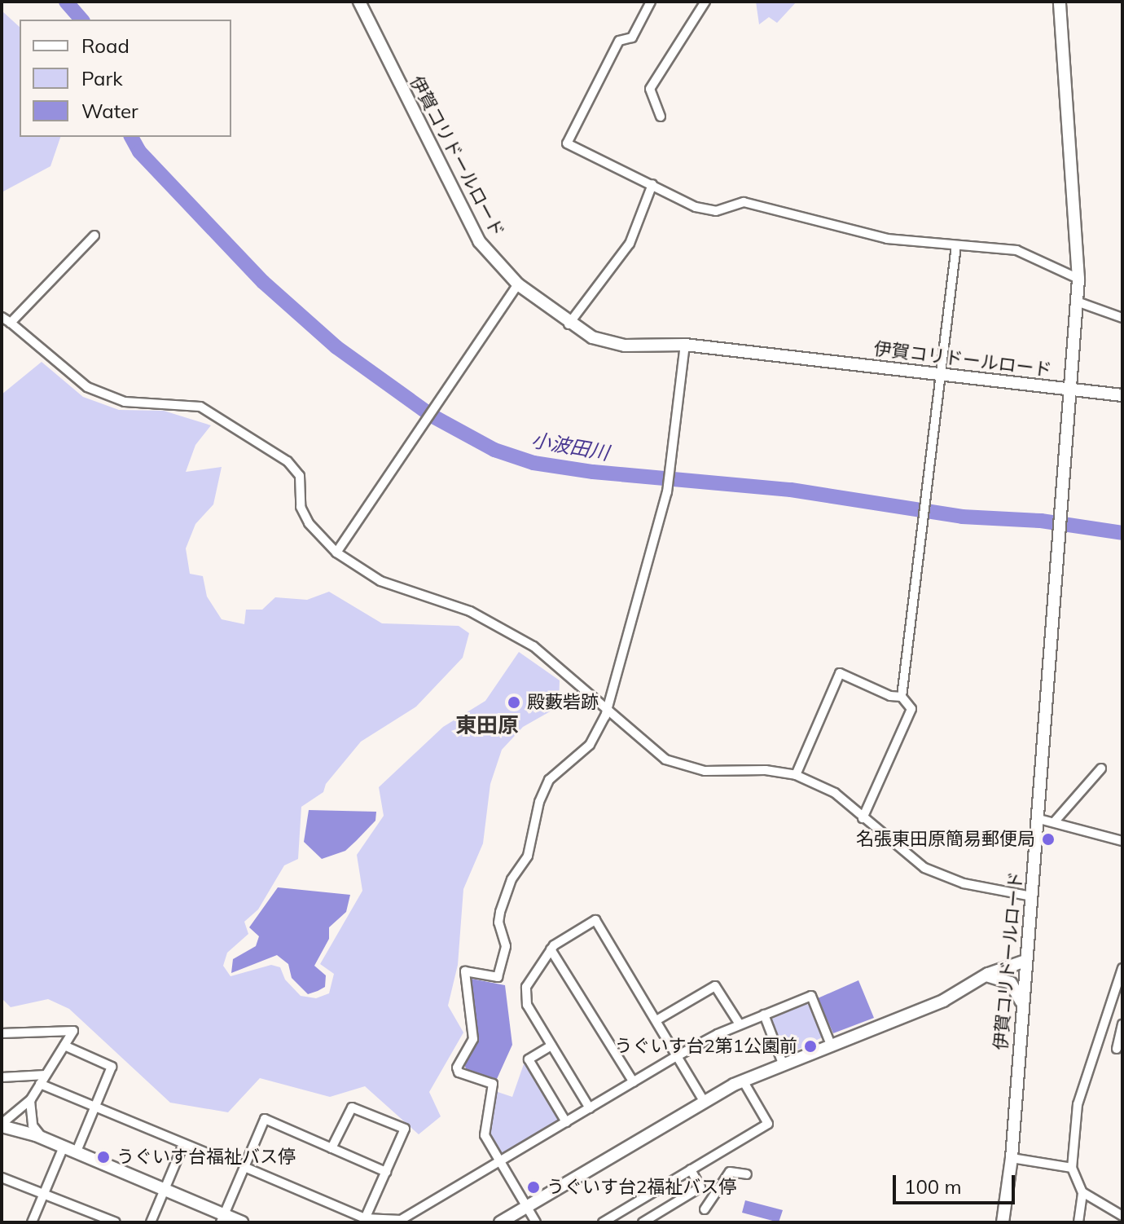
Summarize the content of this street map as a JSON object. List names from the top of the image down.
{
  "streets": {
    "street": ["伊賀コリドールロード"]
  },
  "districts": ["東田原"],
  "water": ["小波田川"],
  "places": [
    "殿藪砦跡",
    "名張東田原簡易郵便局",
    "うぐいす台2第1公園前",
    "うぐいす台福祉バス停",
    "うぐいす台2福祉バス停"
  ],
  "legend": ["Road", "Park", "Water"],
  "scale_bar": "100 m"
}
